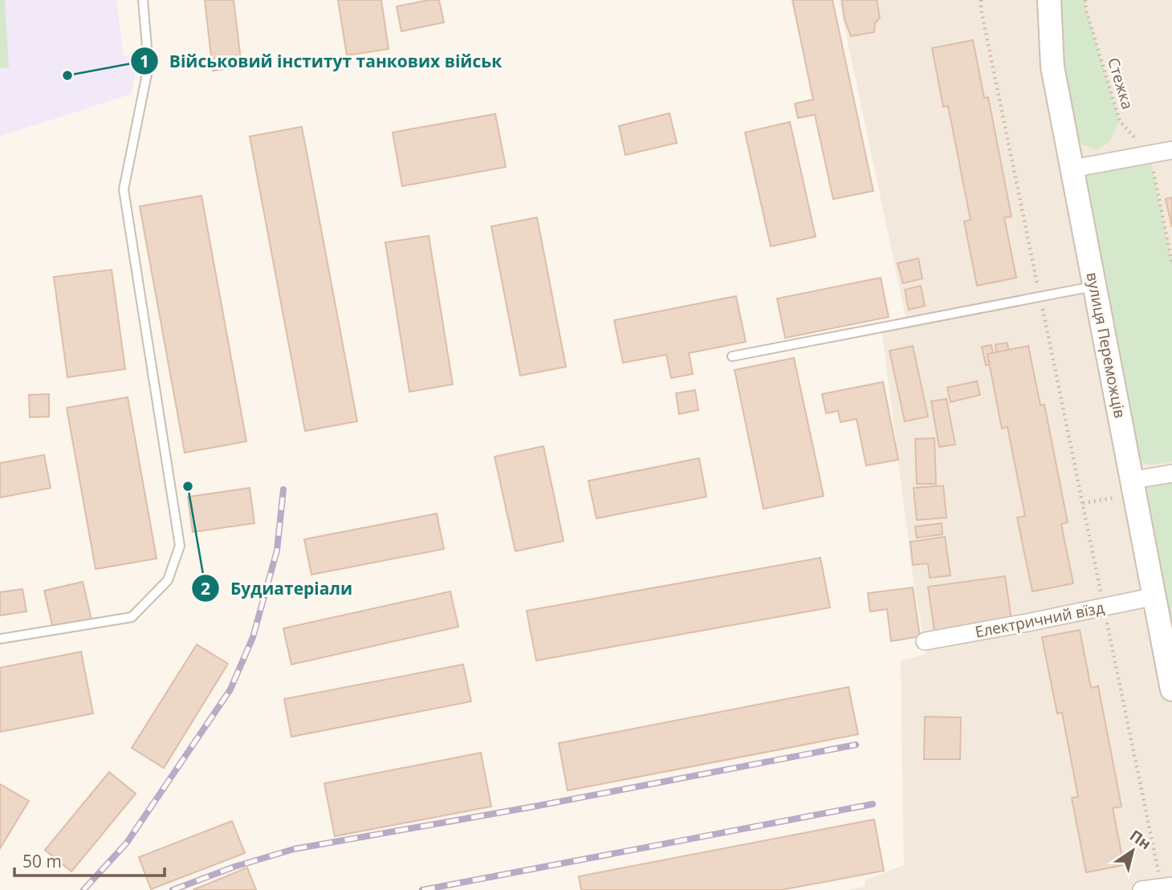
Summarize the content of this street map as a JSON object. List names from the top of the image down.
{
  "streets": {
    "street": ["вулиця Переможців", "Електричний вїзд"],
    "path": ["Стежка"]
  },
  "crossings": [
    ["вулиця Переможців", "Електричний вїзд"]
  ],
  "places": ["Військовий інститут танкових військ", "Будиатеріали"],
  "scale_bar": "50 m",
  "north": "top right"
}
